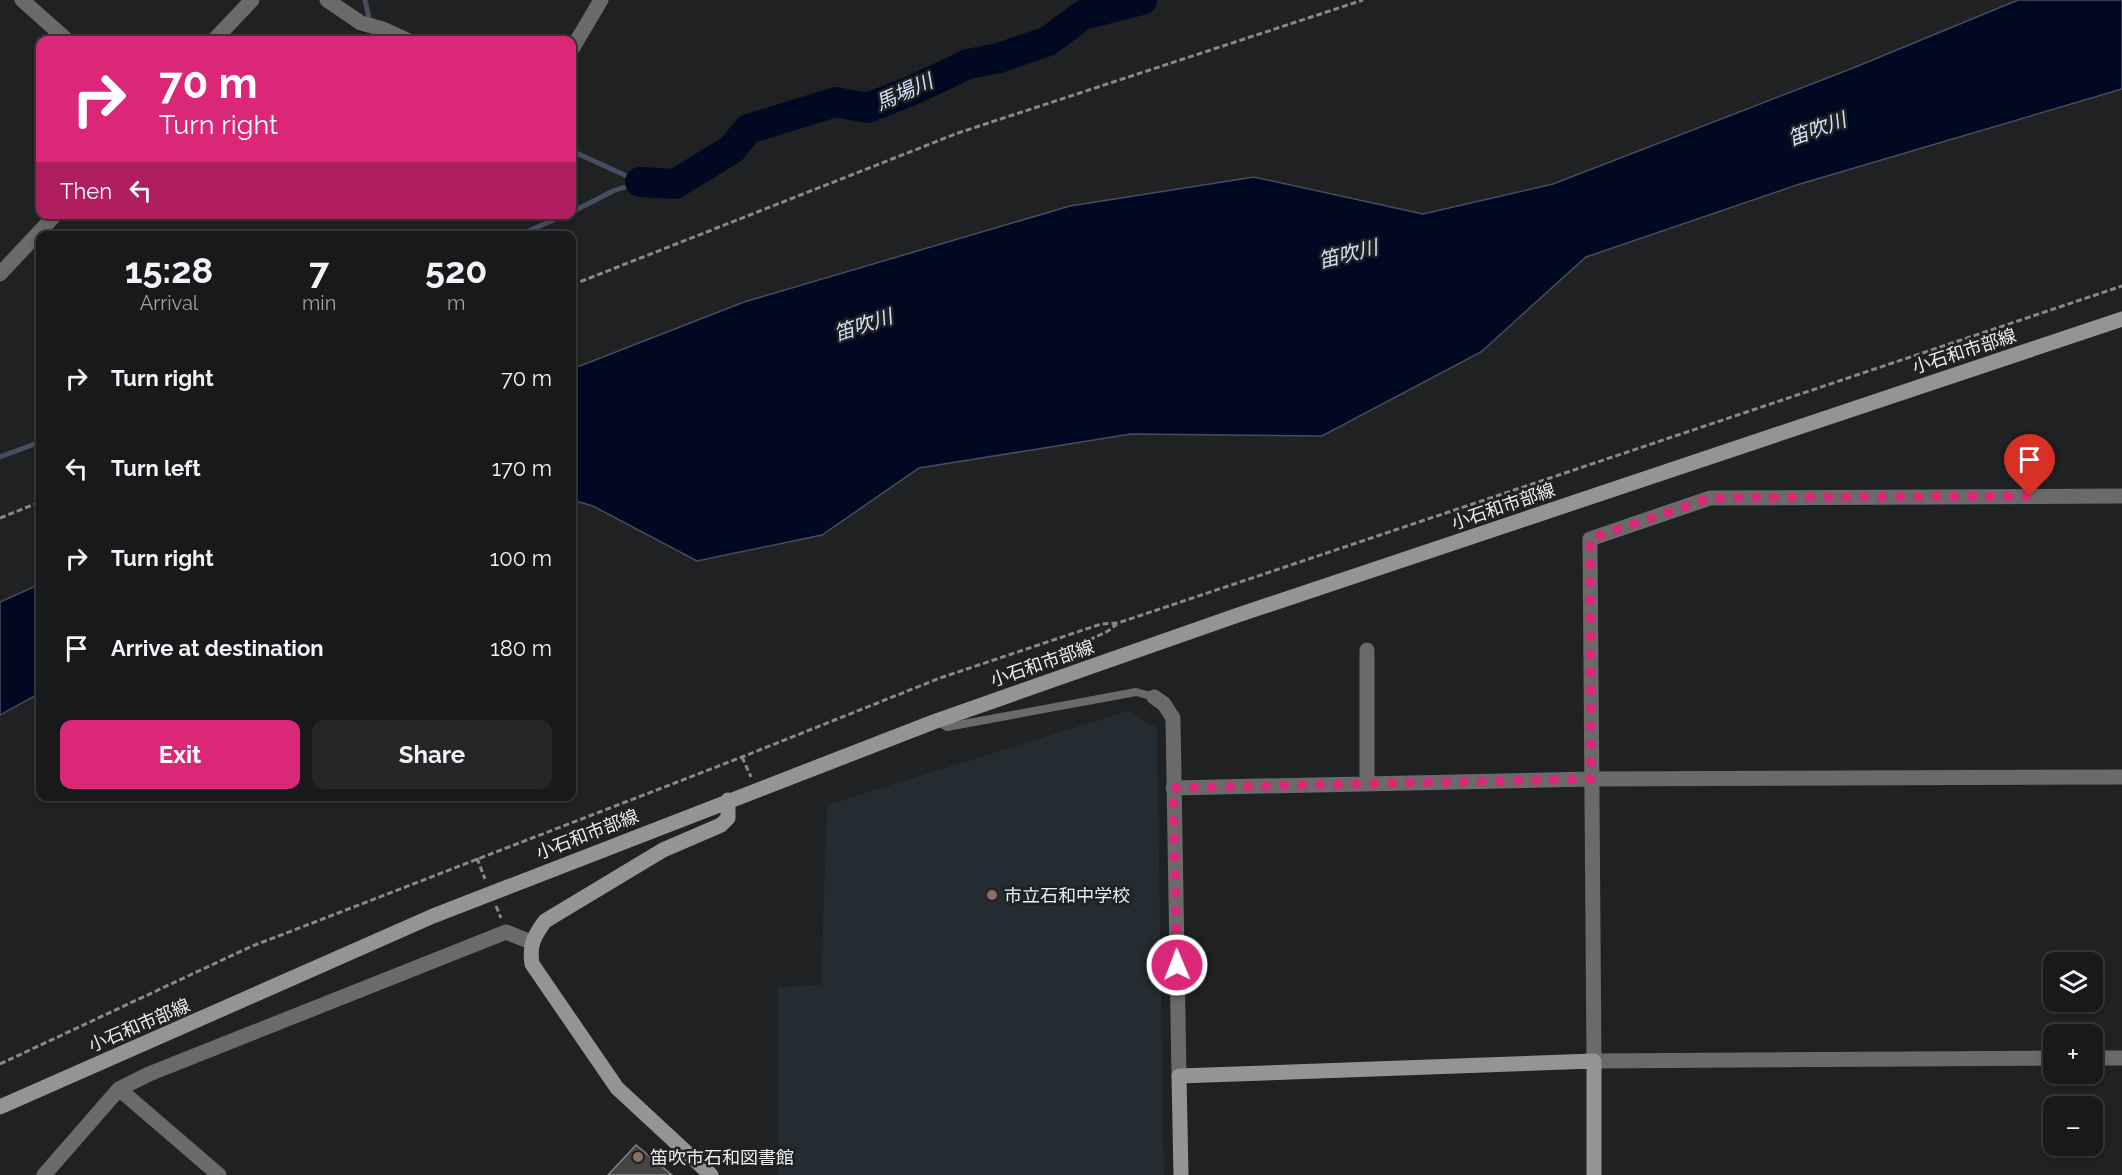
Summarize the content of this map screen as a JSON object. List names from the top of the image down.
{
  "streets": {
    "main road": ["小石和市部線"]
  },
  "water": ["馬場川", "笛吹川"],
  "places": ["市立石和中学校", "笛吹市石和図書館"],
  "page": {
    "turn": ["70 m", "Turn right"],
    "then": "Then",
    "eta": [
      "15:28",
      "Arrival",
      "7",
      "min",
      "520",
      "m"
    ],
    "list": [
      {
        "name": "Turn right",
        "value": "70 m"
      },
      {
        "name": "Turn left",
        "value": "170 m"
      },
      {
        "name": "Turn right",
        "value": "100 m"
      },
      {
        "name": "Arrive at destination",
        "value": "180 m"
      }
    ],
    "buttons": ["Exit", "Share"],
    "map_buttons": ["+", "−"]
  }
}
